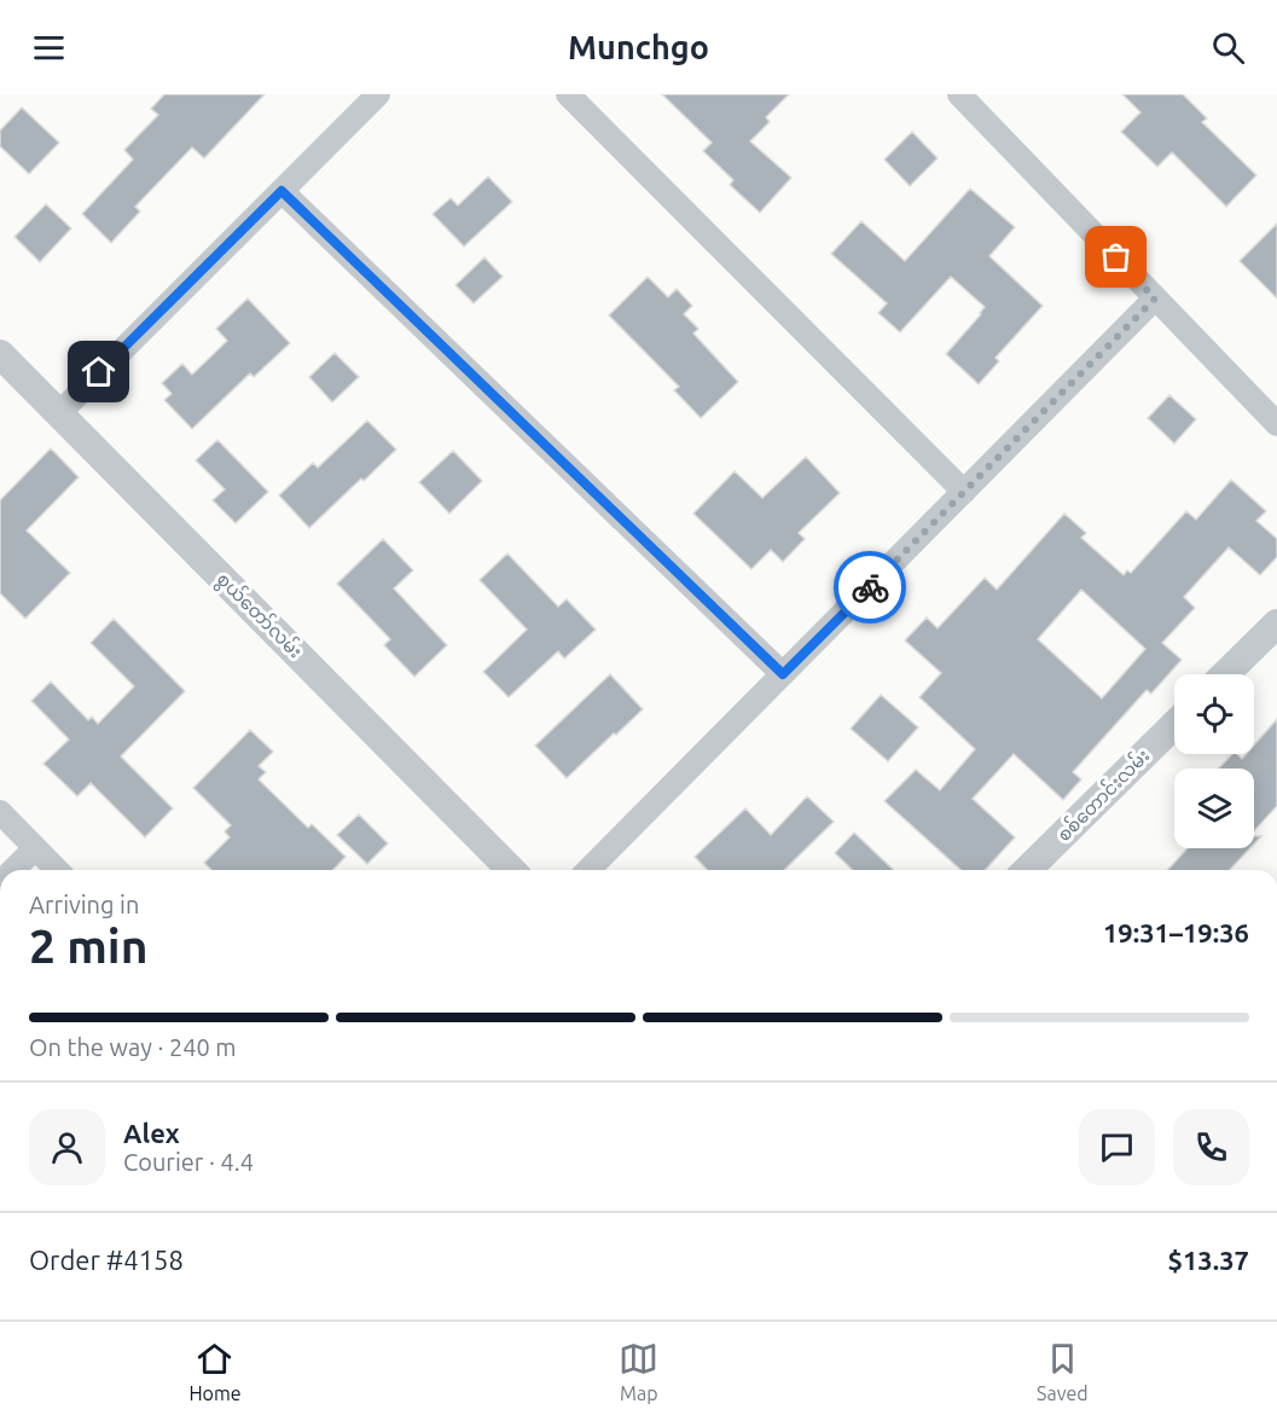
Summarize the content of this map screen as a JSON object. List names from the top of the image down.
{
  "streets": {
    "street": ["စွယ်တော်လမ်း", "စစ်တောင်းလမ်း"]
  },
  "page": {
    "header": "Munchgo",
    "heading": ["2 min", "Arriving in", "19:31–19:36"],
    "panel": [
      "Alex",
      "Courier · 4.4",
      "Order #4158",
      "$13.37"
    ],
    "bar": "On the way · 240 m",
    "tabs": ["Home", "Map", "Saved"]
  }
}
